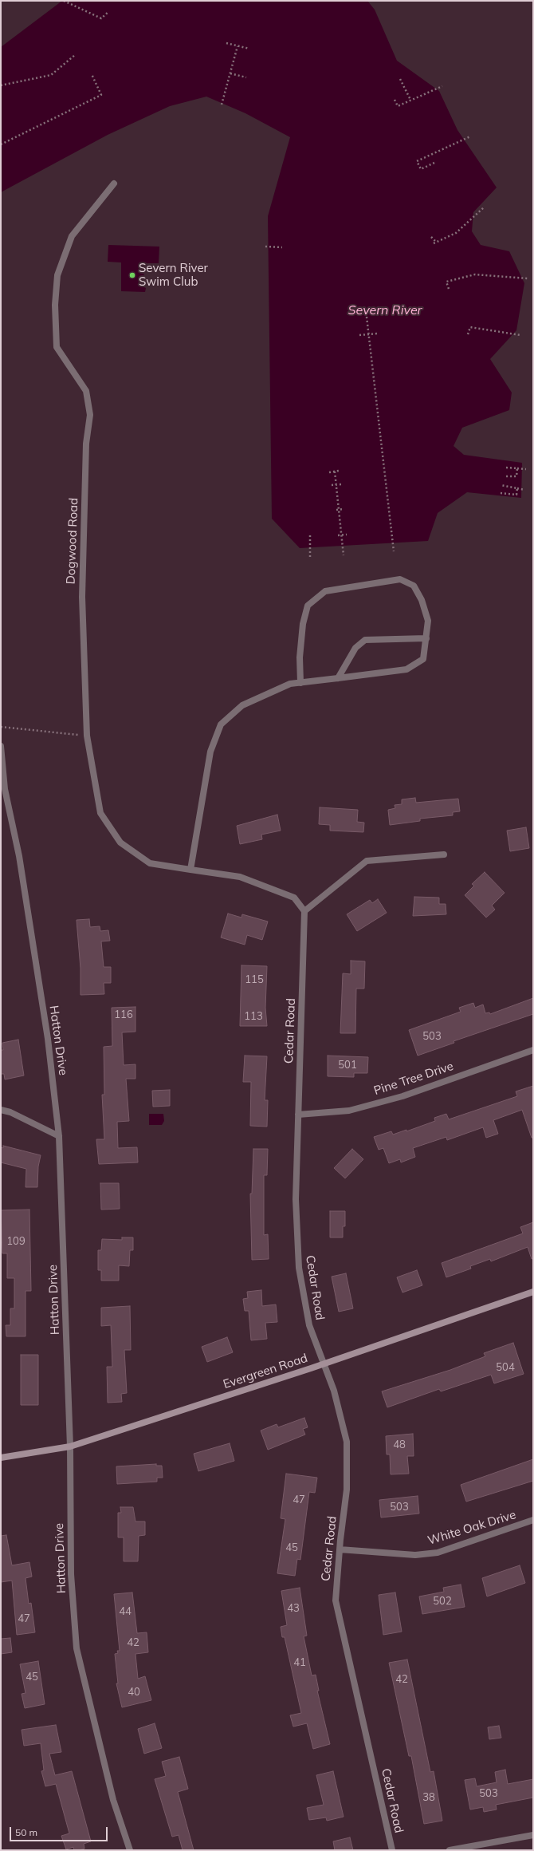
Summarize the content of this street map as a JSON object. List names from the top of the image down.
{
  "streets": {
    "street": [
      "Dogwood Road",
      "Cedar Road",
      "Hatton Drive",
      "Pine Tree Drive",
      "Evergreen Road",
      "White Oak Drive"
    ]
  },
  "crossings": [
    ["Dogwood Road", "Cedar Road"],
    ["Cedar Road", "Pine Tree Drive"],
    ["Cedar Road", "Evergreen Road"],
    ["Cedar Road", "White Oak Drive"],
    ["Hatton Drive", "Evergreen Road"]
  ],
  "water": ["Severn River"],
  "places": ["Severn River Swim Club"],
  "house_numbers": [
    "115",
    "116",
    "113",
    "503",
    "501",
    "109",
    "504",
    "48",
    "47",
    "503",
    "45",
    "502",
    "43",
    "44",
    "47",
    "42",
    "41",
    "45",
    "42",
    "40",
    "503",
    "38"
  ],
  "scale_bar": "50 m"
}
